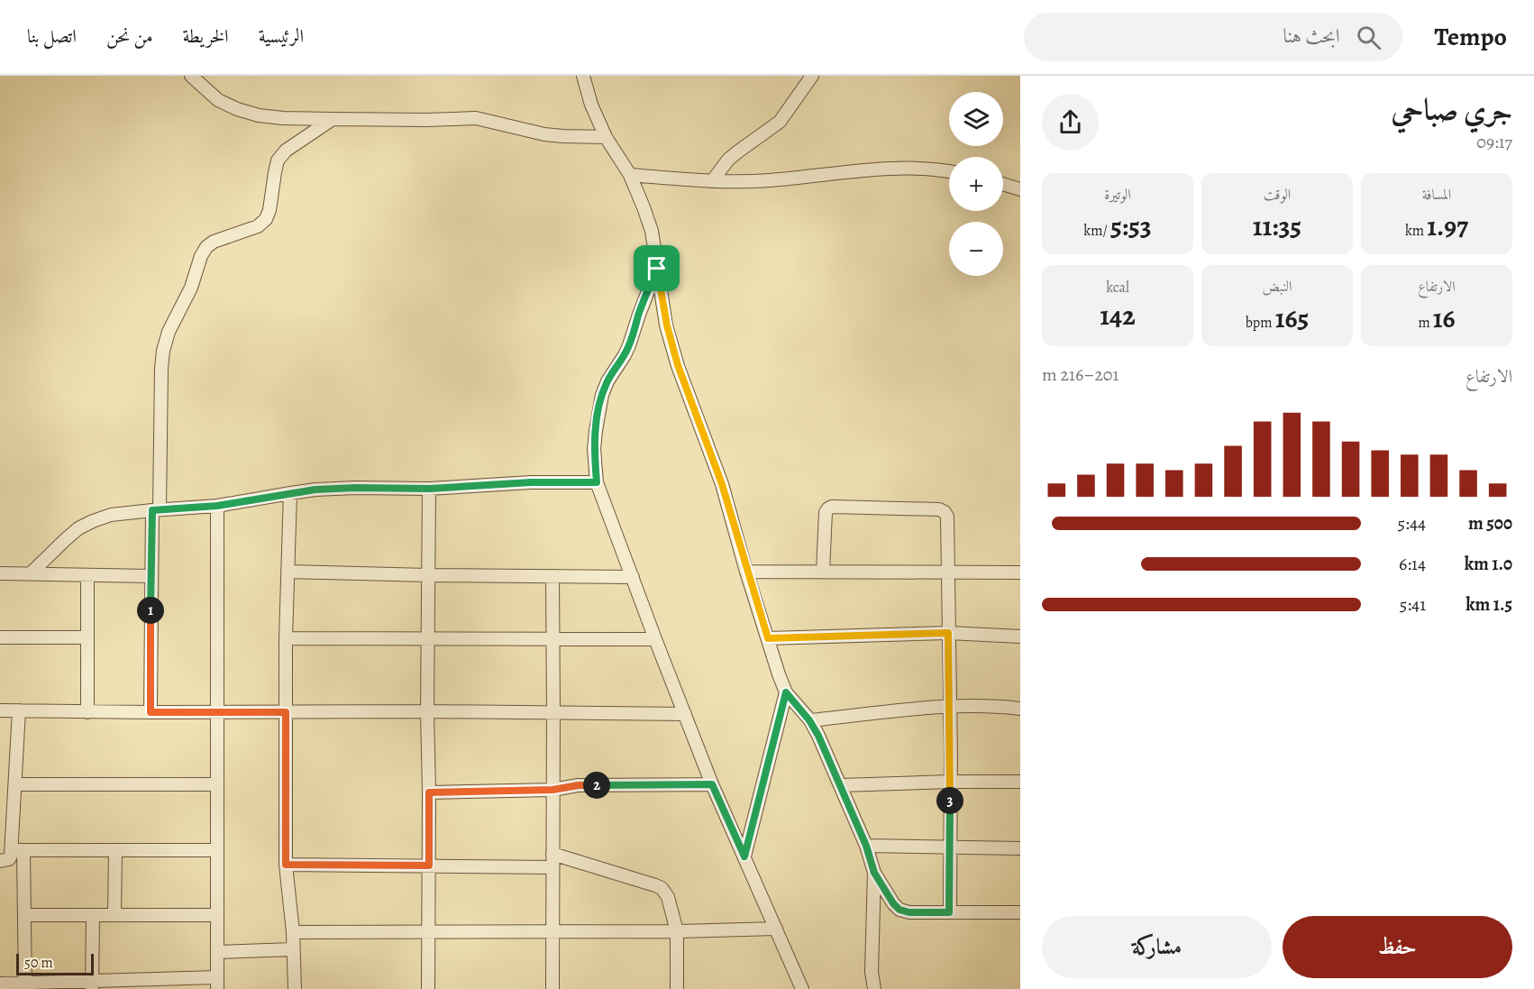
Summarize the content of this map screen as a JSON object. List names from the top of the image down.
{
  "scale_bar": "50 m",
  "page": {
    "header": "Tempo",
    "search": "ابحث هنا",
    "nav": [
      "الرئيسية",
      "الخريطة",
      "من نحن",
      "اتصل بنا"
    ],
    "heading": ["جري صباحي", "09:17"],
    "map_buttons": ["+", "−"],
    "stats": [
      ["المسافة", "1.97 km"],
      ["الوقت", "11:35"],
      ["الوتيرة", "5:53 /km"],
      ["الارتفاع", "16 m"],
      ["النبض", "165 bpm"],
      ["kcal", "142"]
    ],
    "chart": ["الارتفاع", "201–216 m"],
    "list": [
      {
        "name": "500 m",
        "note": "5:44"
      },
      {
        "name": "1.0 km",
        "note": "6:14"
      },
      {
        "name": "1.5 km",
        "note": "5:41"
      }
    ],
    "pins": ["1", "2", "3"],
    "buttons": ["حفظ", "مشاركة"],
    "scale": "50 m"
  }
}
